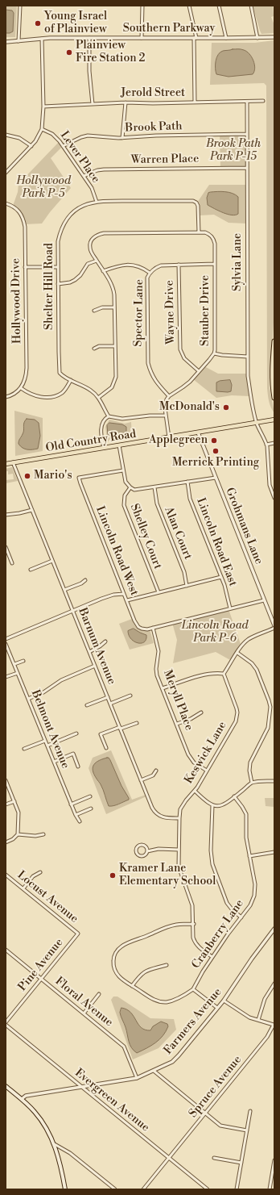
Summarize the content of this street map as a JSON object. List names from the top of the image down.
{
  "streets": {
    "main road": ["Old Country Road"],
    "street": [
      "Southern Parkway",
      "Jerold Street",
      "Brook Path",
      "Lever Place",
      "Warren Place",
      "Sylvia Lane",
      "Shelter Hill Road",
      "Hollywood Drive",
      "Stauber Drive",
      "Wayne Drive",
      "Spector Lane",
      "Grohmans Lane",
      "Alan Court",
      "Shelley Court",
      "Lincoln Road East",
      "Lincoln Road West",
      "Barnum Avenue",
      "Meryll Place",
      "Belmont Avenue",
      "Keswick Lane",
      "Locust Avenue",
      "Cranberry Lane",
      "Pine Avenue",
      "Floral Avenue",
      "Farmers Avenue",
      "Spruce Avenue",
      "Evergreen Avenue"
    ]
  },
  "crossings": [
    ["Jerold Street", "Sylvia Lane"],
    ["Brook Path", "Lever Place"],
    ["Brook Path", "Sylvia Lane"],
    ["Lever Place", "Warren Place"],
    ["Lever Place", "Shelter Hill Road"],
    ["Warren Place", "Sylvia Lane"],
    ["Sylvia Lane", "Old Country Road"],
    ["Shelter Hill Road", "Stauber Drive"],
    ["Stauber Drive", "Wayne Drive"],
    ["Stauber Drive", "Spector Lane"],
    ["Wayne Drive", "Spector Lane"],
    ["Old Country Road", "Grohmans Lane"],
    ["Old Country Road", "Barnum Avenue"],
    ["Lincoln Road West", "Meryll Place"],
    ["Barnum Avenue", "Keswick Lane"],
    ["Meryll Place", "Keswick Lane"],
    ["Keswick Lane", "Cranberry Lane"],
    ["Locust Avenue", "Pine Avenue"],
    ["Pine Avenue", "Floral Avenue"],
    ["Pine Avenue", "Evergreen Avenue"],
    ["Floral Avenue", "Farmers Avenue"],
    ["Farmers Avenue", "Evergreen Avenue"],
    ["Spruce Avenue", "Evergreen Avenue"]
  ],
  "parks": ["Brook Path Park P-15", "Hollywood Park P-5", "Lincoln Road Park P-6"],
  "places": [
    "Young Israel of Plainview",
    "Plainview Fire Station 2",
    "McDonald's",
    "Applegreen",
    "Merrick Printing",
    "Mario's",
    "Kramer Lane Elementary School"
  ]
}
